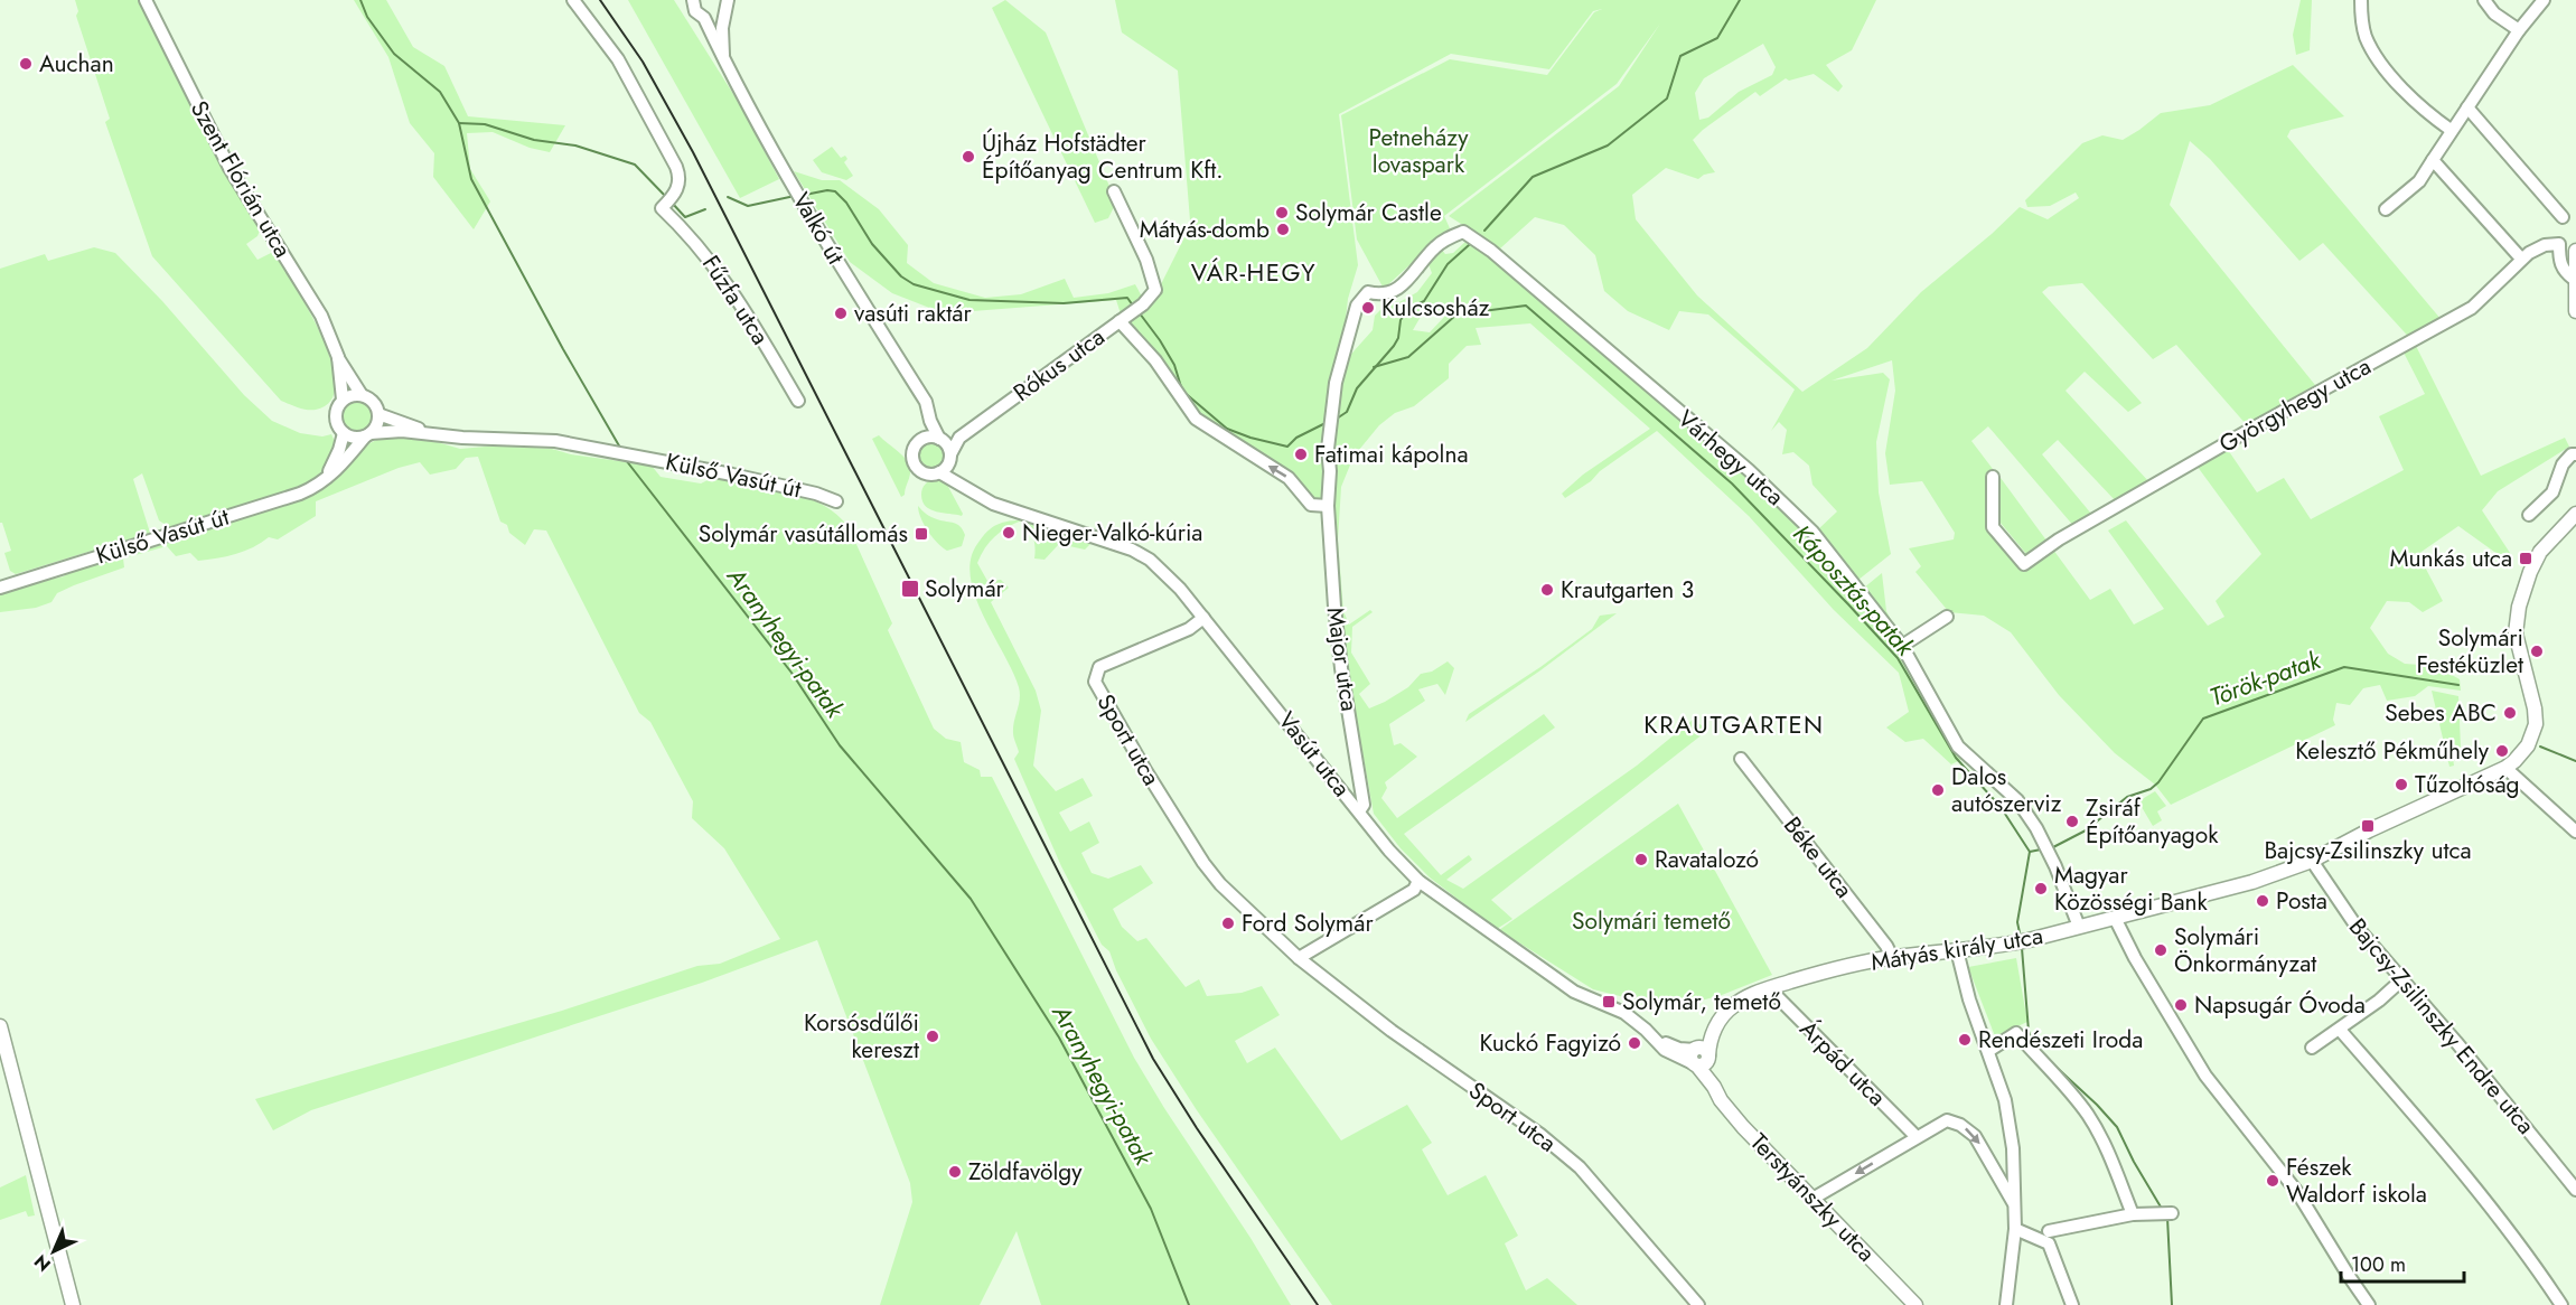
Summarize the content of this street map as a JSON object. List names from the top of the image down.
{
  "streets": {
    "main road": ["Mátyás király utca", "Terstyánszky utca"],
    "street": [
      "Szent Flórián utca",
      "Valkó út",
      "Fűzfa utca",
      "Rókus utca",
      "Györgyhegy utca",
      "Várhegy utca",
      "Külső Vasút út",
      "Major utca",
      "Sport utca",
      "Vasút utca",
      "Béke utca",
      "Bajcsy-Zsilinszky Endre utca",
      "Árpád utca"
    ]
  },
  "crossings": [
    ["Szent Flórián utca", "Külső Vasút út"],
    ["Rókus utca", "Vasút utca"],
    ["Várhegy utca", "Major utca"],
    ["Várhegy utca", "Mátyás király utca"],
    ["Major utca", "Vasút utca"],
    ["Sport utca", "Vasút utca"],
    ["Vasút utca", "Mátyás király utca"],
    ["Vasút utca", "Terstyánszky utca"],
    ["Béke utca", "Mátyás király utca"],
    ["Mátyás király utca", "Bajcsy-Zsilinszky Endre utca"],
    ["Mátyás király utca", "Árpád utca"],
    ["Mátyás király utca", "Terstyánszky utca"]
  ],
  "districts": ["VÁR-HEGY", "KRAUTGARTEN"],
  "water": ["Káposztás-patak", "Aranyhegyi-patak", "Török-patak"],
  "parks": ["Petneházy lovaspark", "Solymári temető"],
  "places": {
    "other": [
      "Auchan",
      "Újház Hofstädter Építőanyag Centrum Kft.",
      "Solymár Castle",
      "Mátyás-domb",
      "Kulcsosház",
      "vasúti raktár",
      "Fatimai kápolna",
      "Nieger-Valkó-kúria",
      "Krautgarten 3",
      "Solymári Festéküzlet",
      "Sebes ABC",
      "Kelesztő Pékműhely",
      "Tűzoltóság",
      "Dalos autószerviz",
      "Zsiráf Építőanyagok",
      "Ravatalozó",
      "Magyar Közösségi Bank",
      "Posta",
      "Ford Solymár",
      "Solymári Önkormányzat",
      "Napsugár Óvoda",
      "Korsósdűlői kereszt",
      "Rendészeti Iroda",
      "Kuckó Fagyizó",
      "Zöldfavölgy",
      "Fészek Waldorf iskola"
    ],
    "transit": [
      "Solymár vasútállomás",
      "Munkás utca",
      "Solymár",
      "Bajcsy-Zsilinszky utca",
      "Solymár, temető"
    ]
  },
  "scale_bar": "100 m",
  "north": "bottom left"
}
